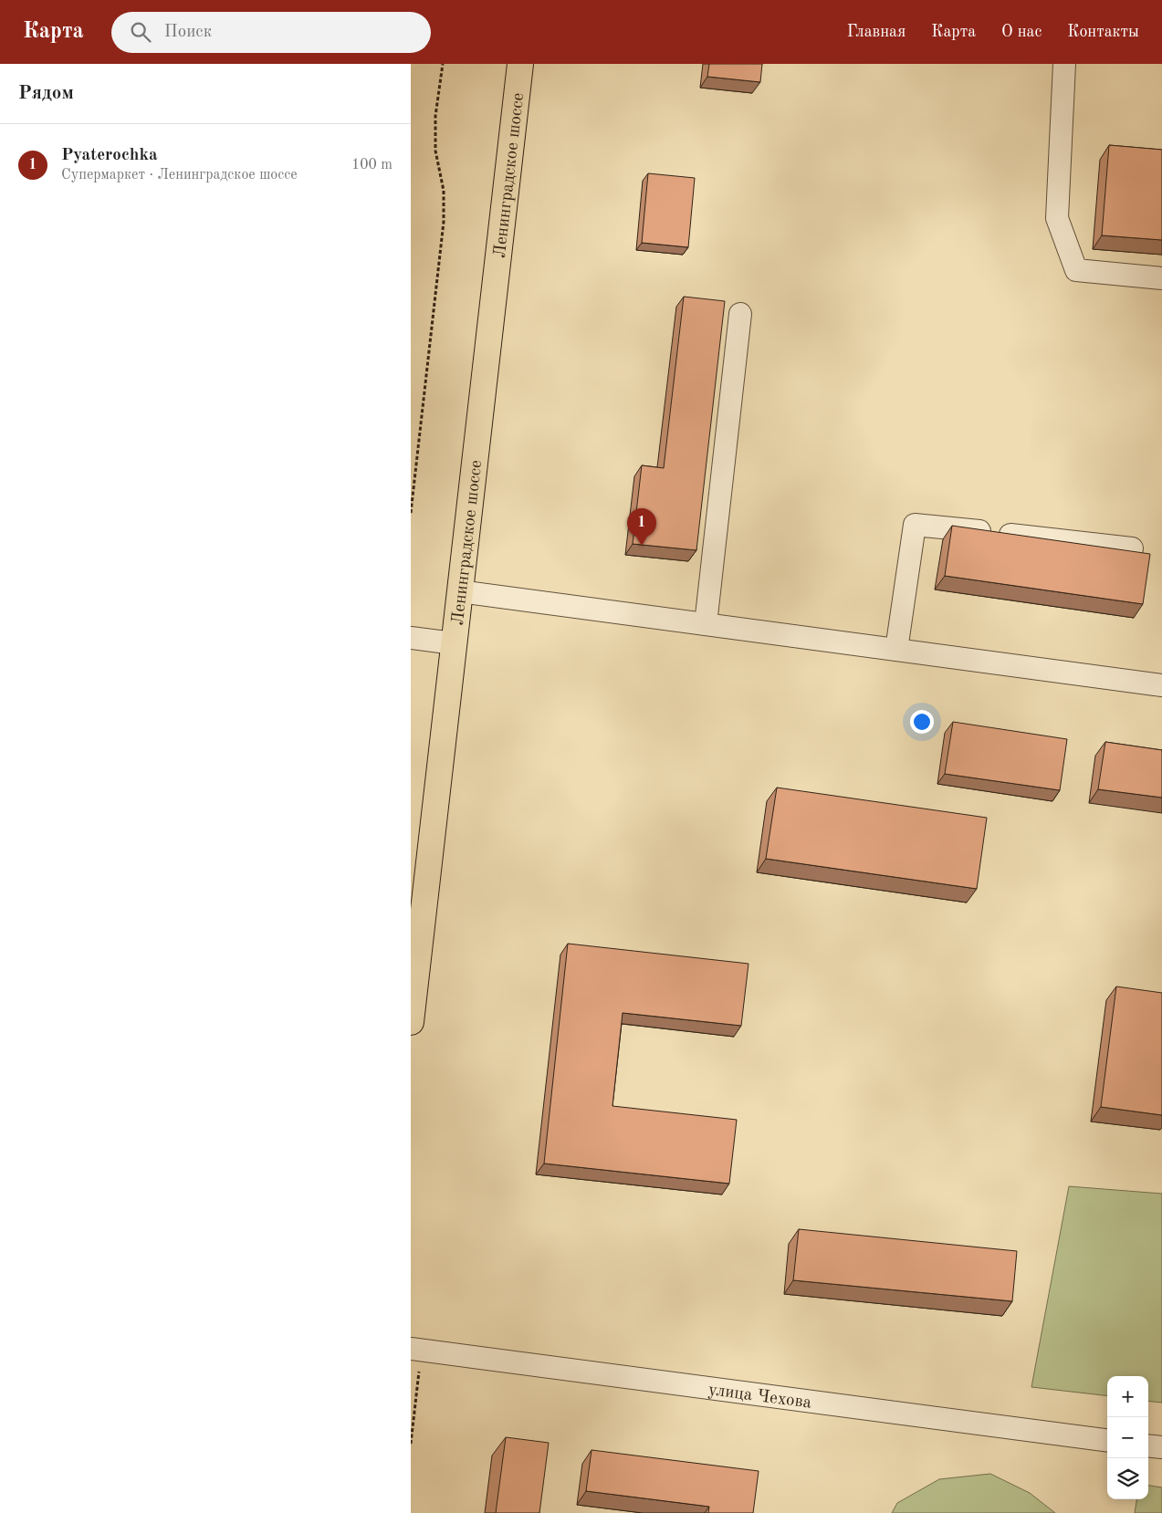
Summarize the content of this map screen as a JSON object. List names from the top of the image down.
{
  "streets": {
    "main road": ["Ленинградское шоссе"],
    "street": ["улица Чехова"]
  },
  "page": {
    "header": "Карта",
    "search": "Поиск",
    "nav": [
      "Главная",
      "Карта",
      "О нас",
      "Контакты"
    ],
    "heading": "Рядом",
    "list": [
      {
        "mark": "1",
        "name": "Pyaterochka",
        "note": "Супермаркет · Ленинградское шоссе",
        "value": "100 m"
      }
    ],
    "pins": "1",
    "map_buttons": ["+", "−"]
  }
}
